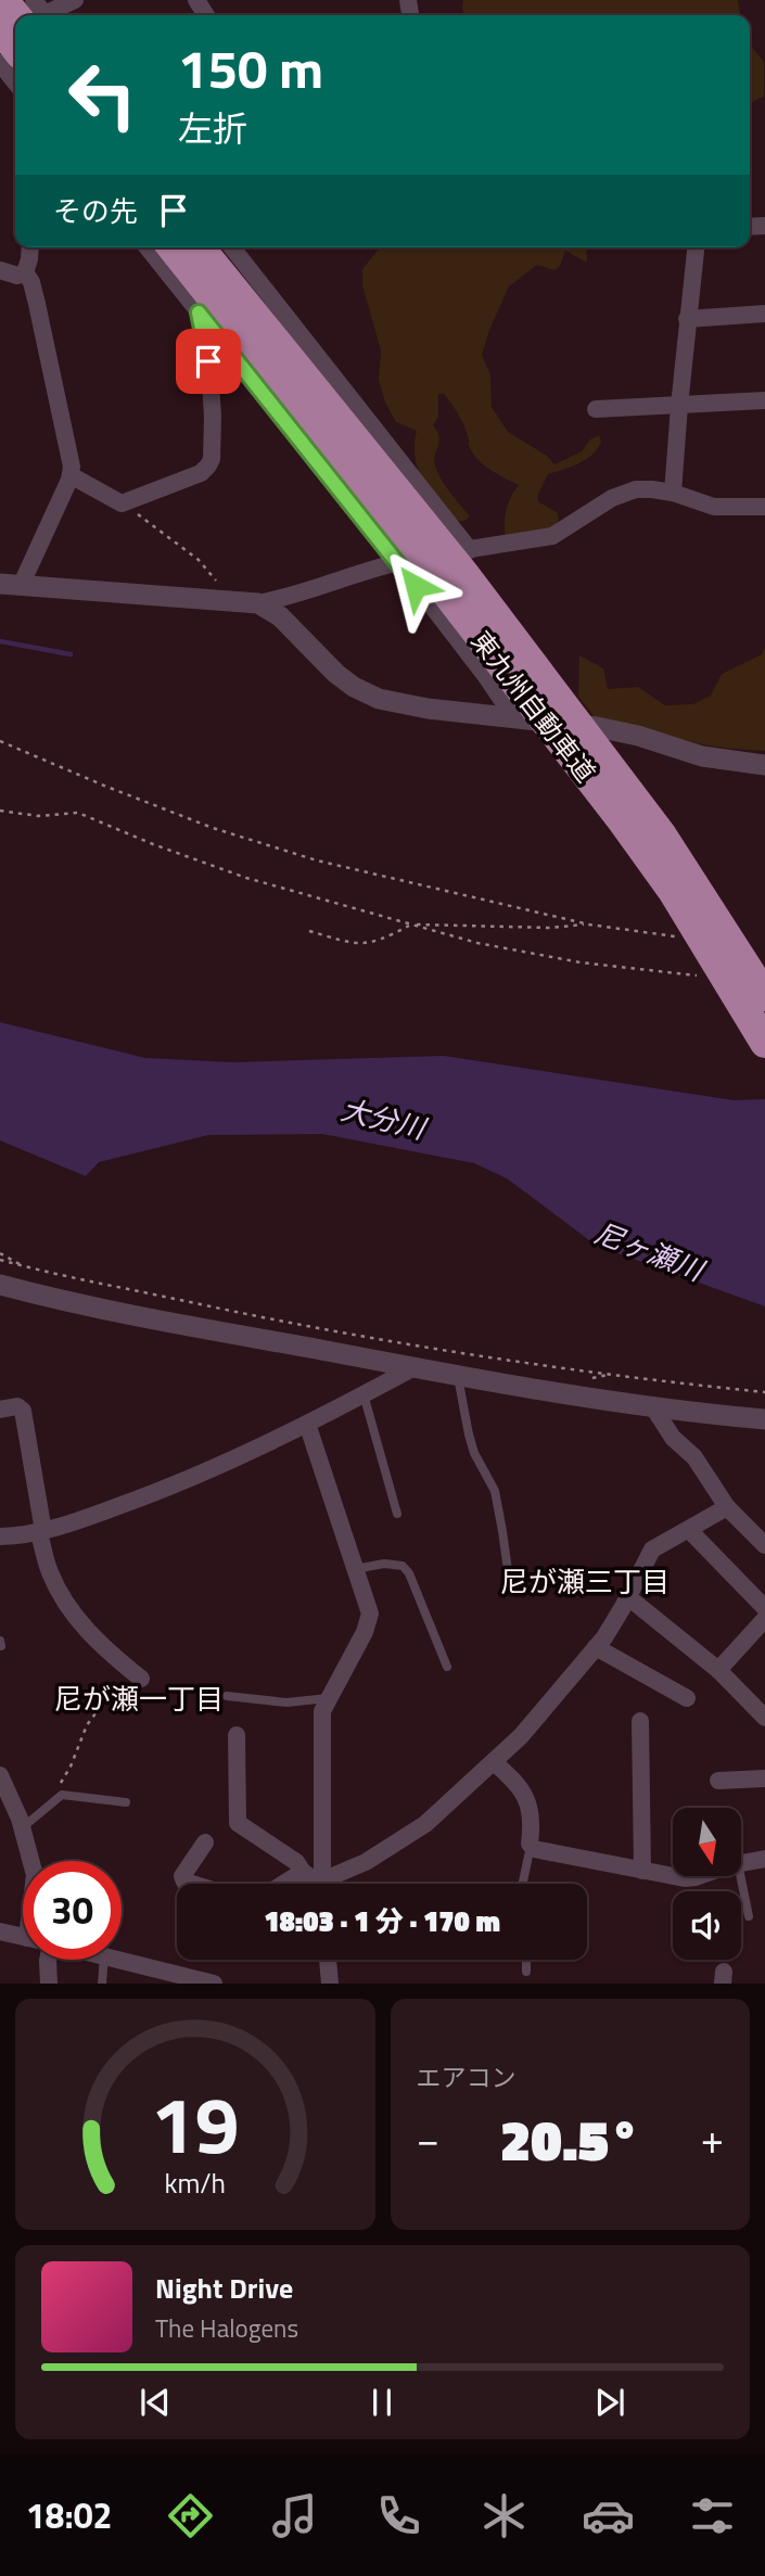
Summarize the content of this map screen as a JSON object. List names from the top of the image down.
{
  "streets": {
    "highway": ["東九州自動車道"]
  },
  "districts": ["尼が瀬三丁目", "尼が瀬一丁目"],
  "water": ["大分川", "尼ヶ瀬川"],
  "north": "bottom",
  "page": {
    "turn": ["150 m", "左折"],
    "then": "その先",
    "limit": "30",
    "trip": "18:03 · 1 分 · 170 m",
    "tile": "エアコン",
    "heat": ["−", "20.5°", "+"],
    "song": ["Night Drive", "The Halogens"],
    "tabs": "18:02",
    "gauge": ["19", "km/h"]
  }
}
